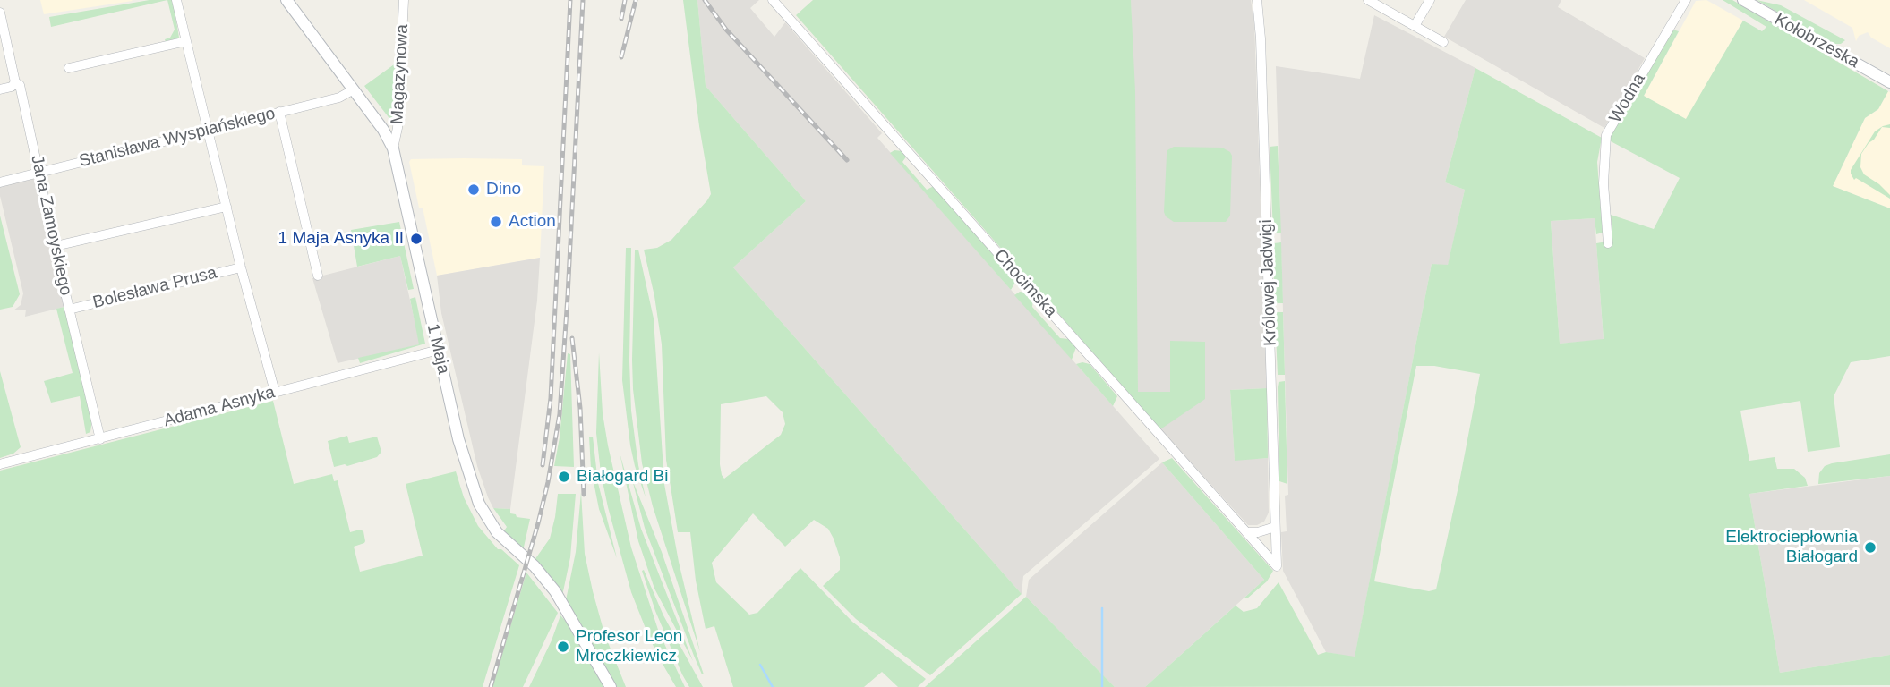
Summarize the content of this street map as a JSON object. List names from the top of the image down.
{
  "streets": {
    "street": [
      "Kołobrzeska",
      "Magazynowa",
      "Wodna",
      "Stanisława Wyspiańskiego",
      "Jana Zamoyskiego",
      "Królowej Jadwigi",
      "Chocimska",
      "Bolesława Prusa",
      "1 Maja",
      "Adama Asnyka"
    ]
  },
  "crossings": [
    ["Magazynowa", "1 Maja"],
    ["Stanisława Wyspiańskiego", "Jana Zamoyskiego"],
    ["Stanisława Wyspiańskiego", "1 Maja"],
    ["Jana Zamoyskiego", "Bolesława Prusa"],
    ["Jana Zamoyskiego", "Adama Asnyka"],
    ["Królowej Jadwigi", "Chocimska"],
    ["1 Maja", "Adama Asnyka"]
  ],
  "places": [
    "Dino",
    "Action",
    "1 Maja Asnyka II",
    "Białogard Bi",
    "Elektrociepłownia Białogard",
    "Profesor Leon Mroczkiewicz"
  ]
}
